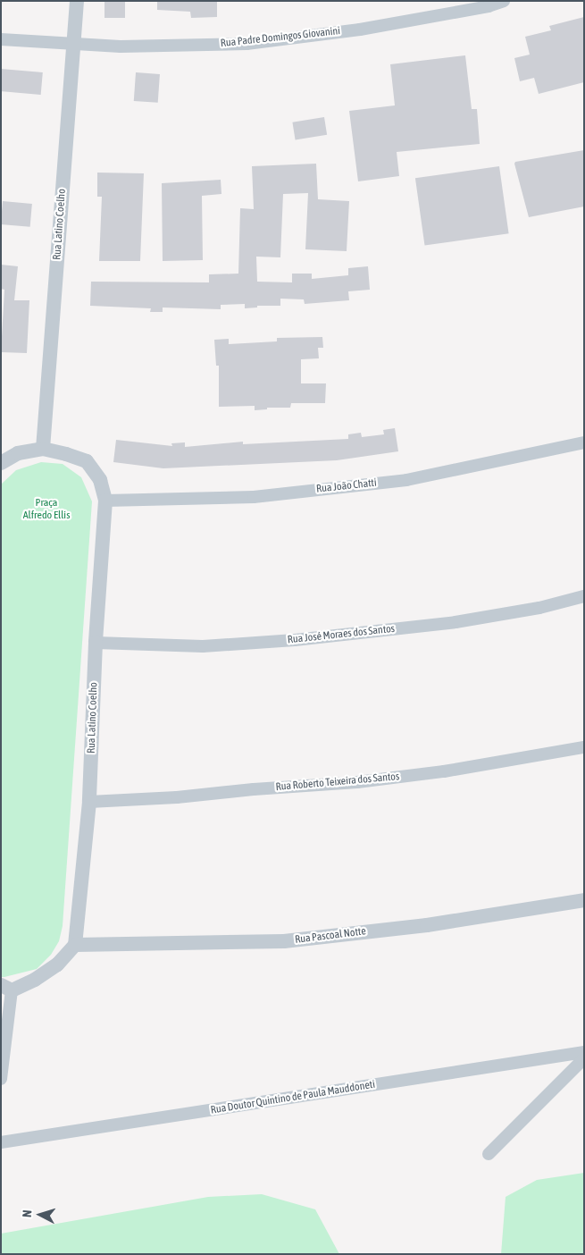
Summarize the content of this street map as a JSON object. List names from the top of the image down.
{
  "streets": {
    "street": [
      "Rua Padre Domingos Giovanini",
      "Rua Latino Coelho",
      "Rua João Chatti",
      "Rua José Moraes dos Santos",
      "Rua Roberto Teixeira dos Santos",
      "Rua Pascoal Notte",
      "Rua Doutor Quintino de Paula Mauddoneti"
    ]
  },
  "crossings": [
    ["Rua Padre Domingos Giovanini", "Rua Latino Coelho"],
    ["Rua Latino Coelho", "Rua João Chatti"],
    ["Rua Latino Coelho", "Rua José Moraes dos Santos"],
    ["Rua Latino Coelho", "Rua Roberto Teixeira dos Santos"],
    ["Rua Latino Coelho", "Rua Pascoal Notte"]
  ],
  "parks": ["Praça Alfredo Ellis"],
  "north": "left"
}
